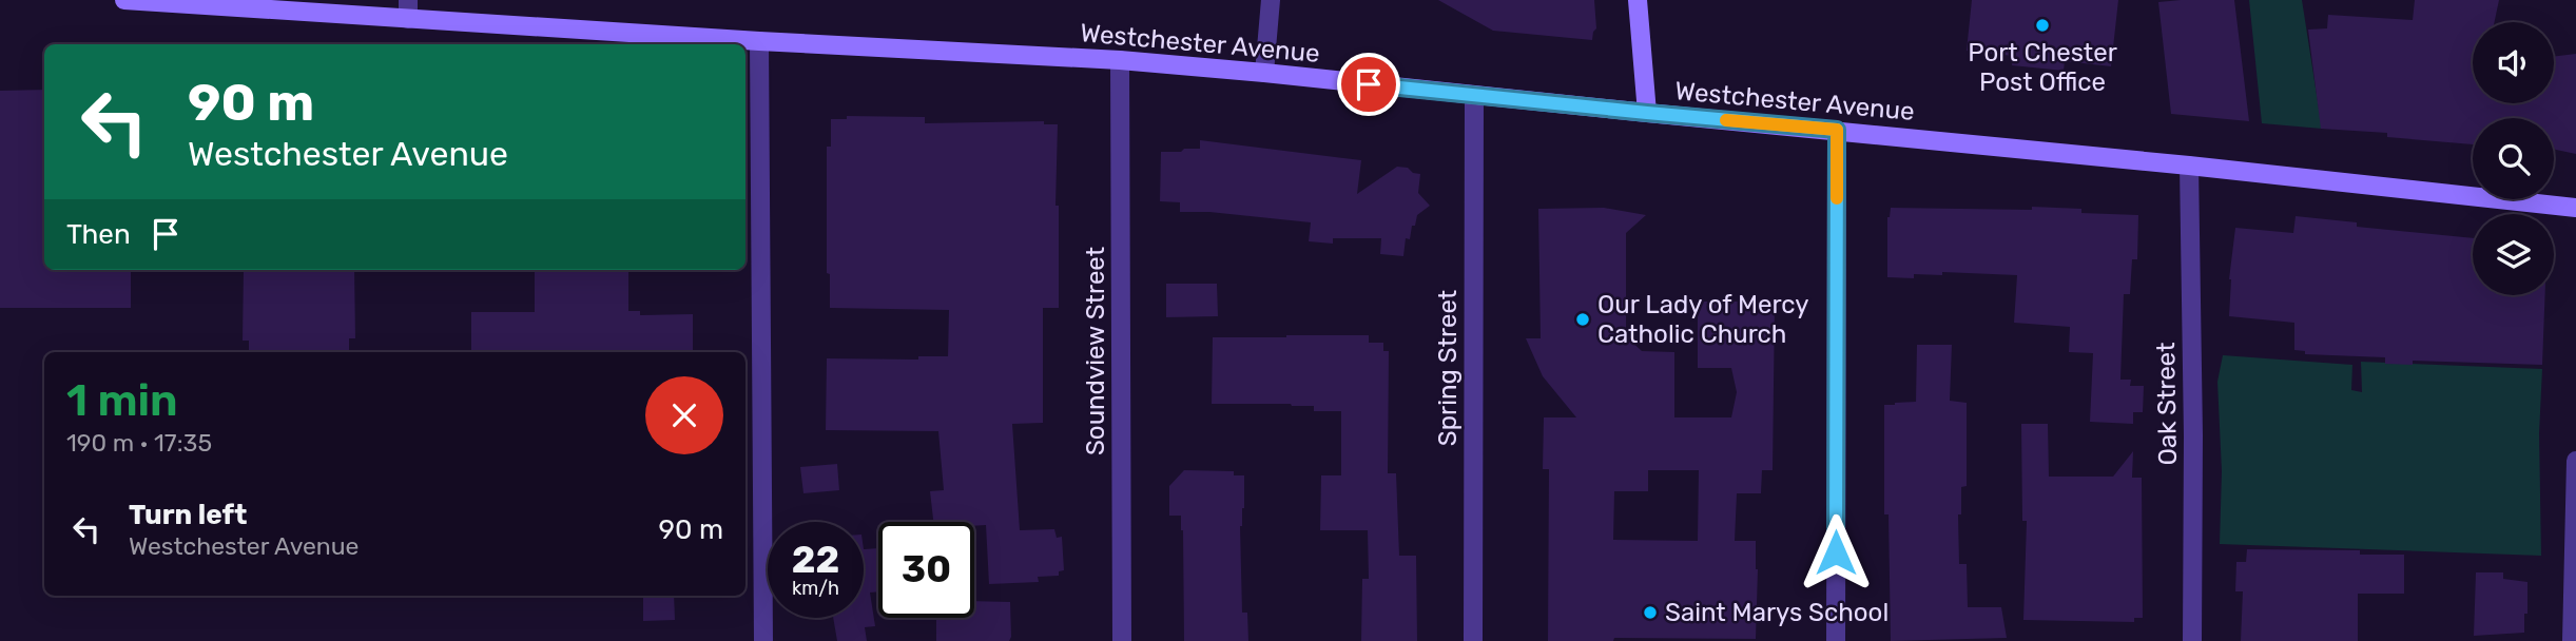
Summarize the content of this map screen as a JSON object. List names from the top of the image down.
{
  "streets": {
    "main road": ["Westchester Avenue"],
    "street": ["Soundview Street", "Spring Street", "Oak Street"]
  },
  "crossings": [
    ["Westchester Avenue", "Soundview Street"],
    ["Westchester Avenue", "Spring Street"],
    ["Westchester Avenue", "Oak Street"]
  ],
  "places": ["Port Chester Post Office", "Our Lady of Mercy Catholic Church", "Saint Marys School"],
  "page": {
    "turn": ["90 m", "Westchester Avenue"],
    "then": "Then",
    "heading": ["1 min", "190 m · 17:35"],
    "list": [
      {
        "name": "Turn left",
        "note": "Westchester Avenue",
        "value": "90 m"
      }
    ],
    "speed": "22 km/h",
    "limit": "30"
  }
}
